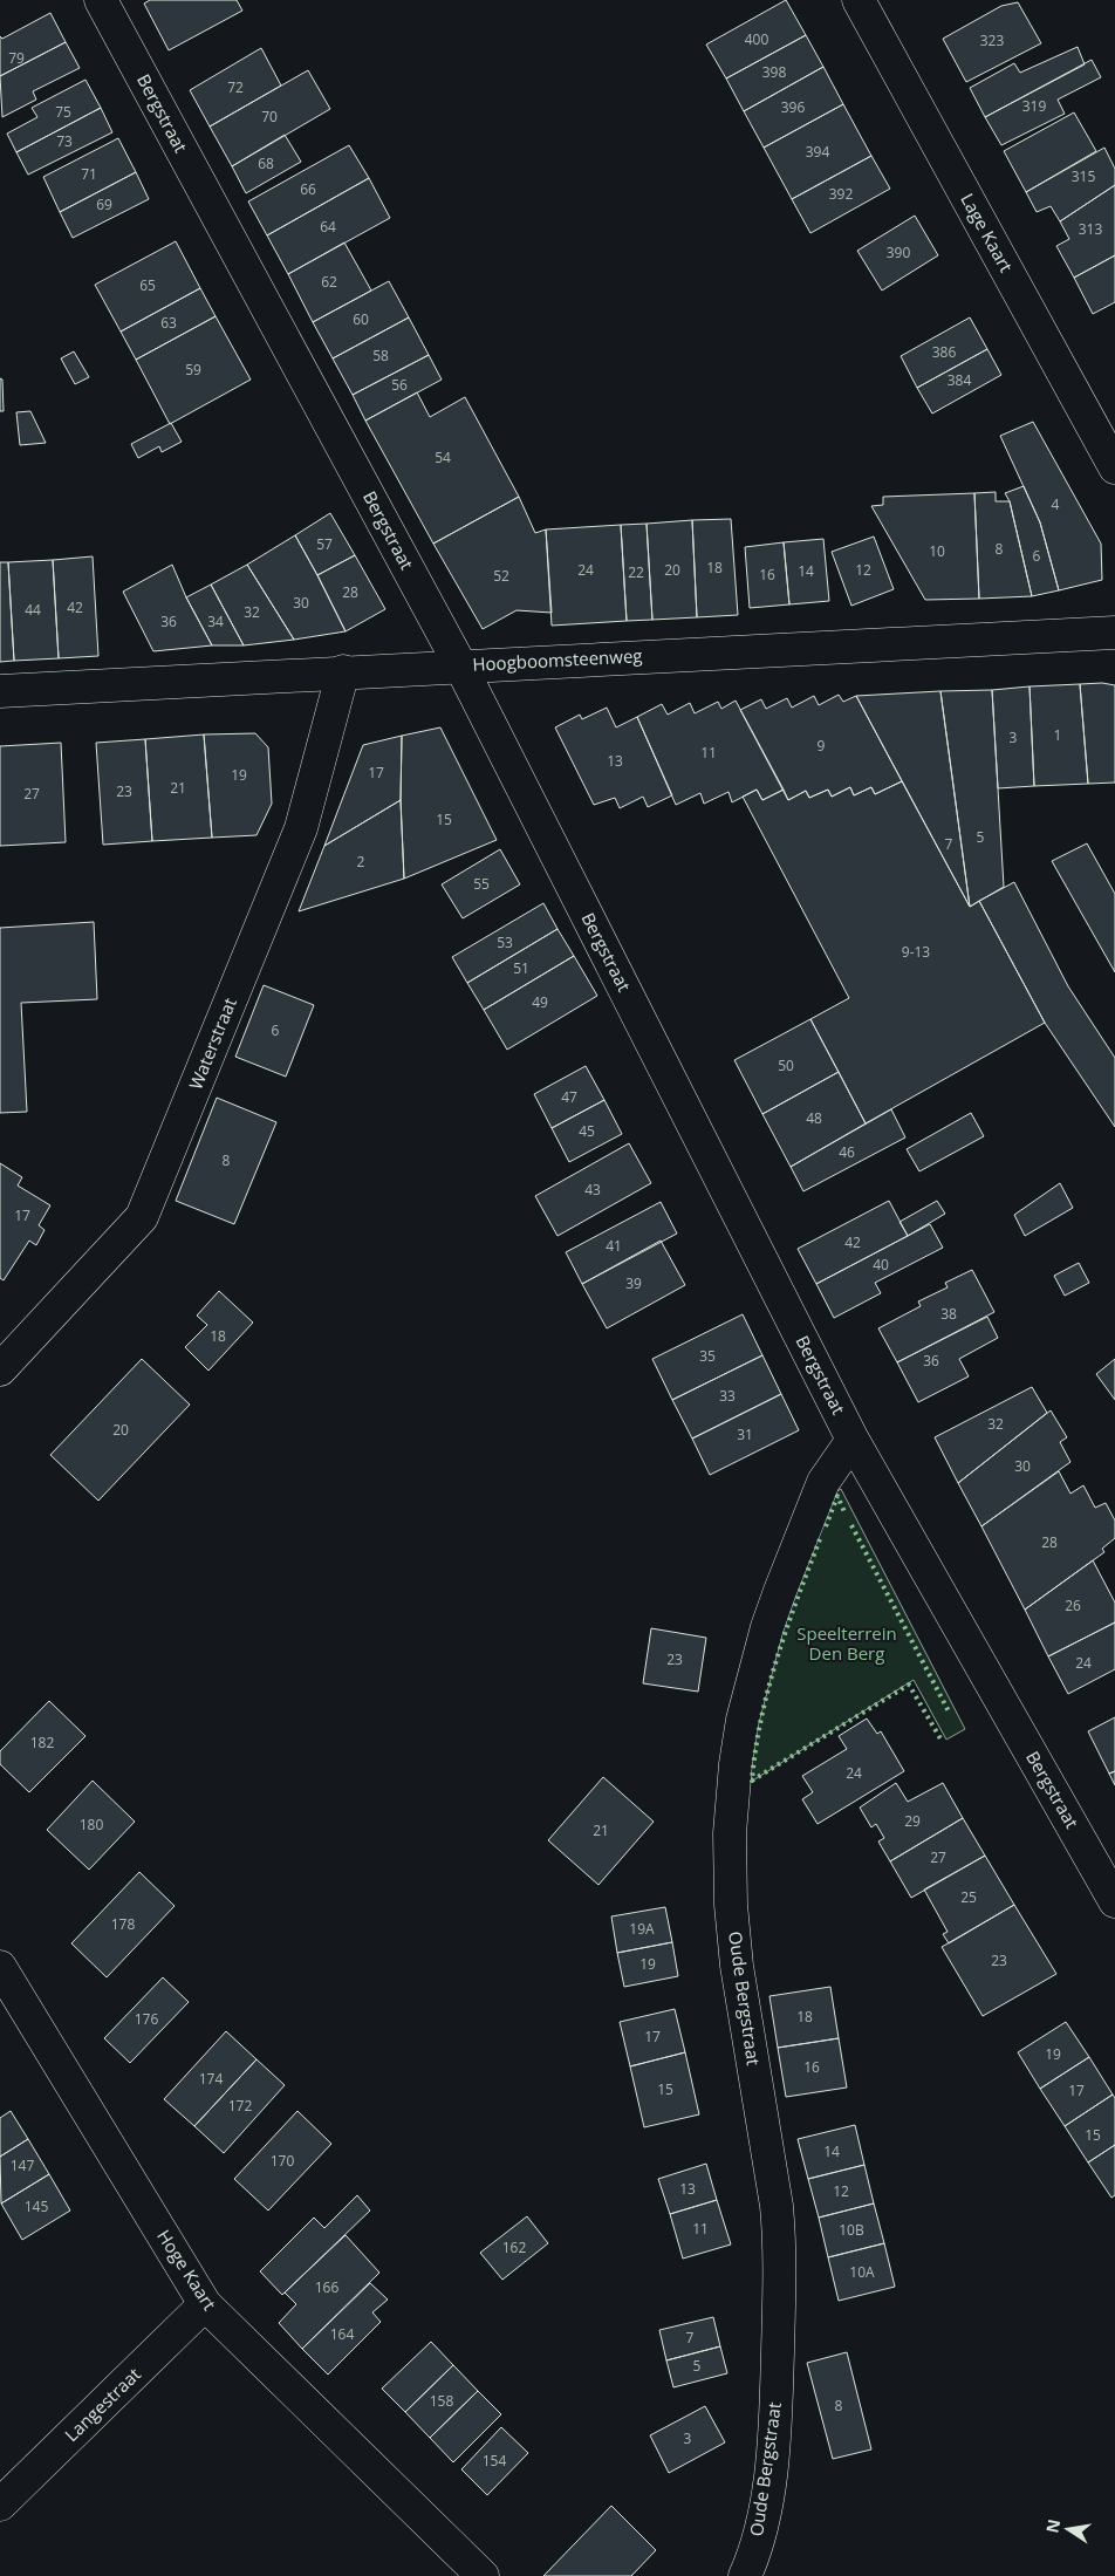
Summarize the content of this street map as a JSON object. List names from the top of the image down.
{
  "streets": {
    "street": [
      "Bergstraat",
      "Lage Kaart",
      "Hoogboomsteenweg",
      "Waterstraat",
      "Oude Bergstraat",
      "Hoge Kaart",
      "Langestraat"
    ]
  },
  "crossings": [
    ["Bergstraat", "Hoogboomsteenweg"],
    ["Bergstraat", "Oude Bergstraat"],
    ["Hoogboomsteenweg", "Waterstraat"],
    ["Hoge Kaart", "Langestraat"]
  ],
  "parks": ["Speelterrein Den Berg"],
  "house_numbers": [
    "400",
    "323",
    "79",
    "398",
    "72",
    "319",
    "396",
    "75",
    "70",
    "73",
    "394",
    "68",
    "71",
    "315",
    "66",
    "392",
    "69",
    "64",
    "313",
    "390",
    "62",
    "65",
    "60",
    "63",
    "386",
    "58",
    "59",
    "384",
    "56",
    "54",
    "4",
    "57",
    "8",
    "10",
    "6",
    "18",
    "24",
    "20",
    "12",
    "14",
    "22",
    "16",
    "52",
    "28",
    "30",
    "42",
    "44",
    "32",
    "36",
    "34",
    "1",
    "3",
    "9",
    "11",
    "13",
    "17",
    "19",
    "21",
    "23",
    "27",
    "15",
    "5",
    "7",
    "2",
    "55",
    "53",
    "9-13",
    "51",
    "49",
    "6",
    "50",
    "47",
    "48",
    "45",
    "46",
    "8",
    "43",
    "17",
    "42",
    "41",
    "40",
    "39",
    "38",
    "18",
    "35",
    "36",
    "33",
    "32",
    "20",
    "31",
    "30",
    "28",
    "26",
    "23",
    "24",
    "182",
    "24",
    "29",
    "180",
    "21",
    "27",
    "25",
    "178",
    "19A",
    "23",
    "19",
    "18",
    "176",
    "17",
    "19",
    "16",
    "174",
    "15",
    "17",
    "172",
    "15",
    "14",
    "170",
    "147",
    "13",
    "12",
    "145",
    "11",
    "10B",
    "162",
    "10A",
    "166",
    "164",
    "7",
    "5",
    "158",
    "8",
    "3",
    "154"
  ],
  "north": "left"
}
